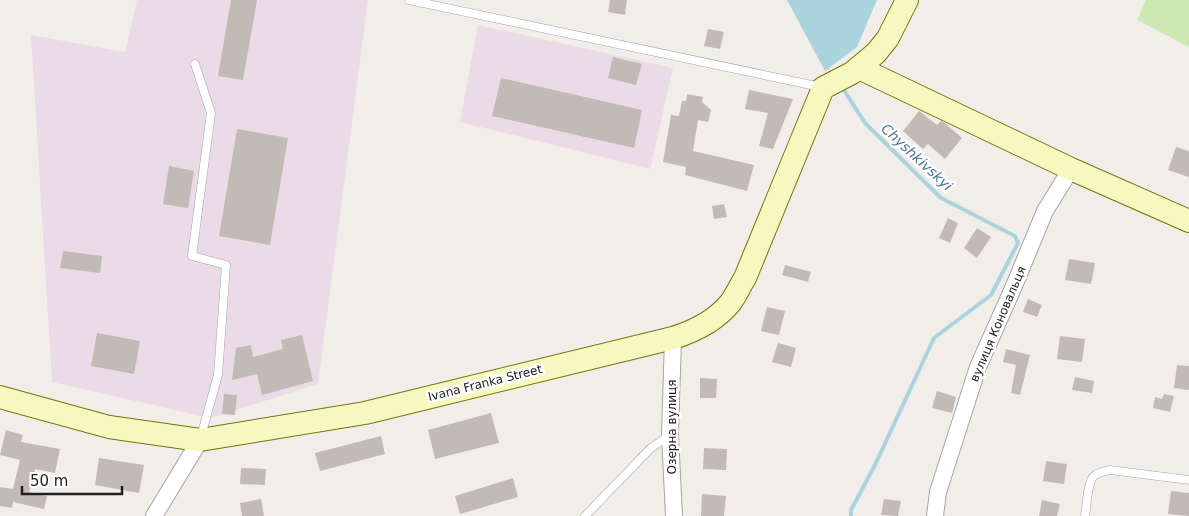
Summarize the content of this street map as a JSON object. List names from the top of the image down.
{
  "streets": {
    "street": ["вулиця Коновальця", "Ivana Franka Street", "Озерна вулиця"]
  },
  "crossings": [
    ["Ivana Franka Street", "Озерна вулиця"]
  ],
  "water": ["Chyshkivskyi"],
  "scale_bar": "50 m"
}
